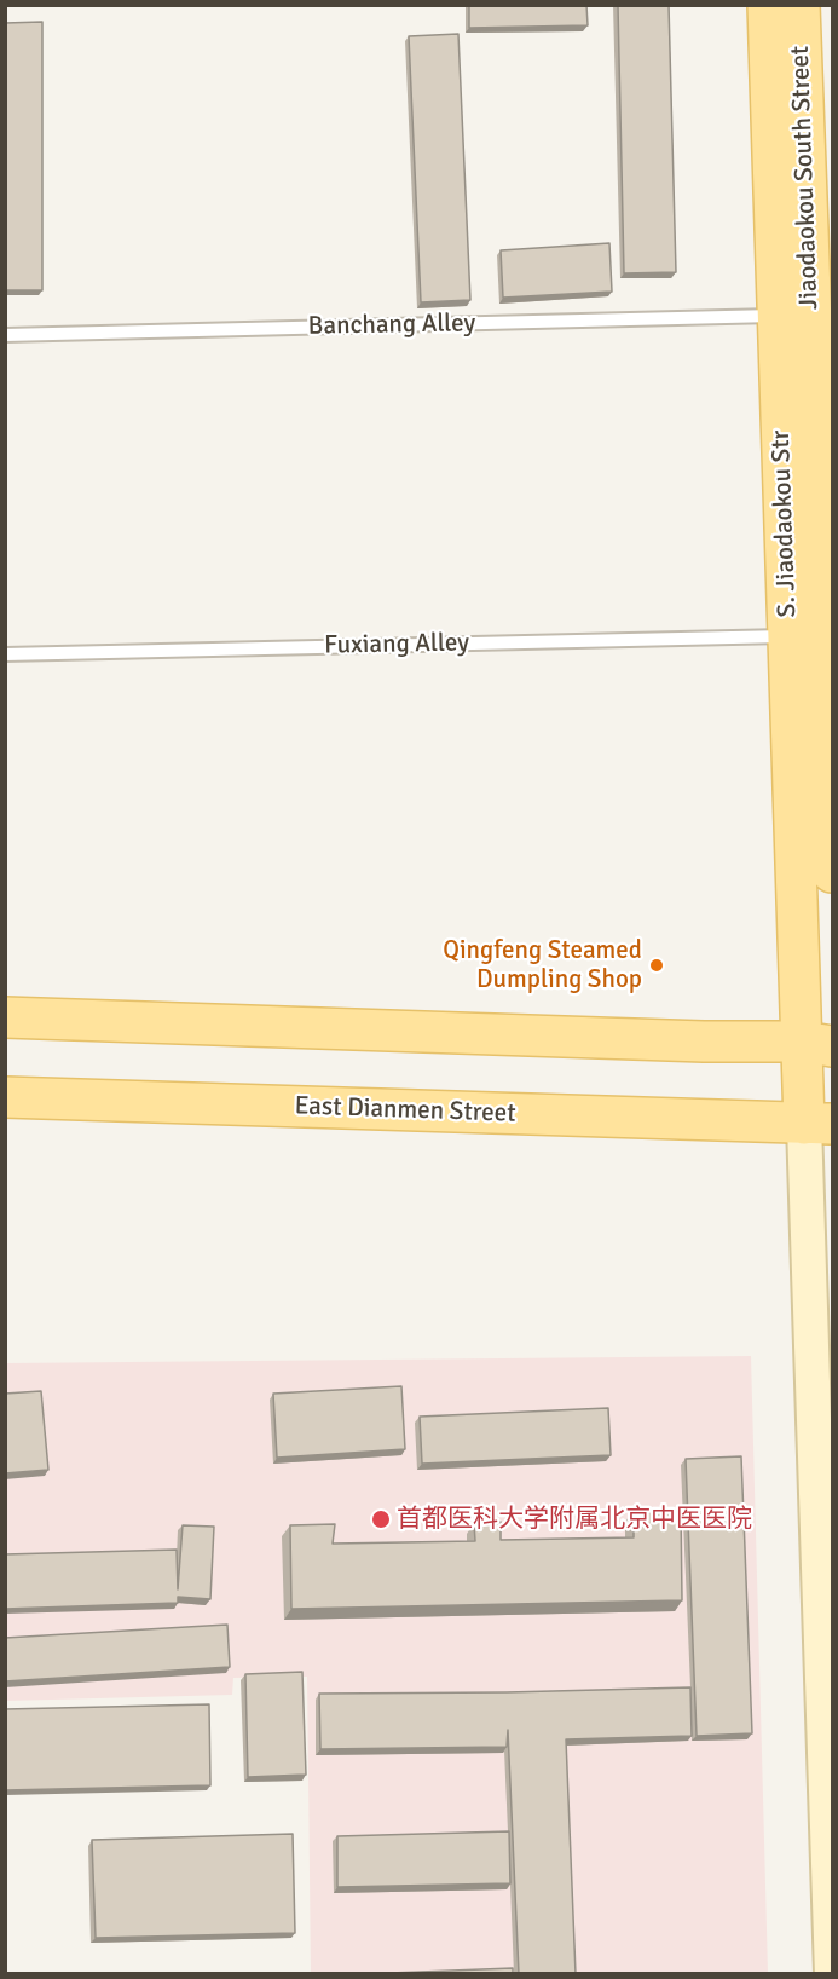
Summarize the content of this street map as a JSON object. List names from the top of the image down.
{
  "streets": {
    "main road": ["Jiaodaokou South Street", "S. Jiaodaokou Str", "East Dianmen Street"],
    "lane": ["Banchang Alley", "Fuxiang Alley"]
  },
  "crossings": [
    ["Banchang Alley", "S. Jiaodaokou Str"],
    ["S. Jiaodaokou Str", "Fuxiang Alley"],
    ["S. Jiaodaokou Str", "East Dianmen Street"]
  ],
  "places": ["Qingfeng Steamed Dumpling Shop", "首都医科大学附属北京中医医院"]
}
